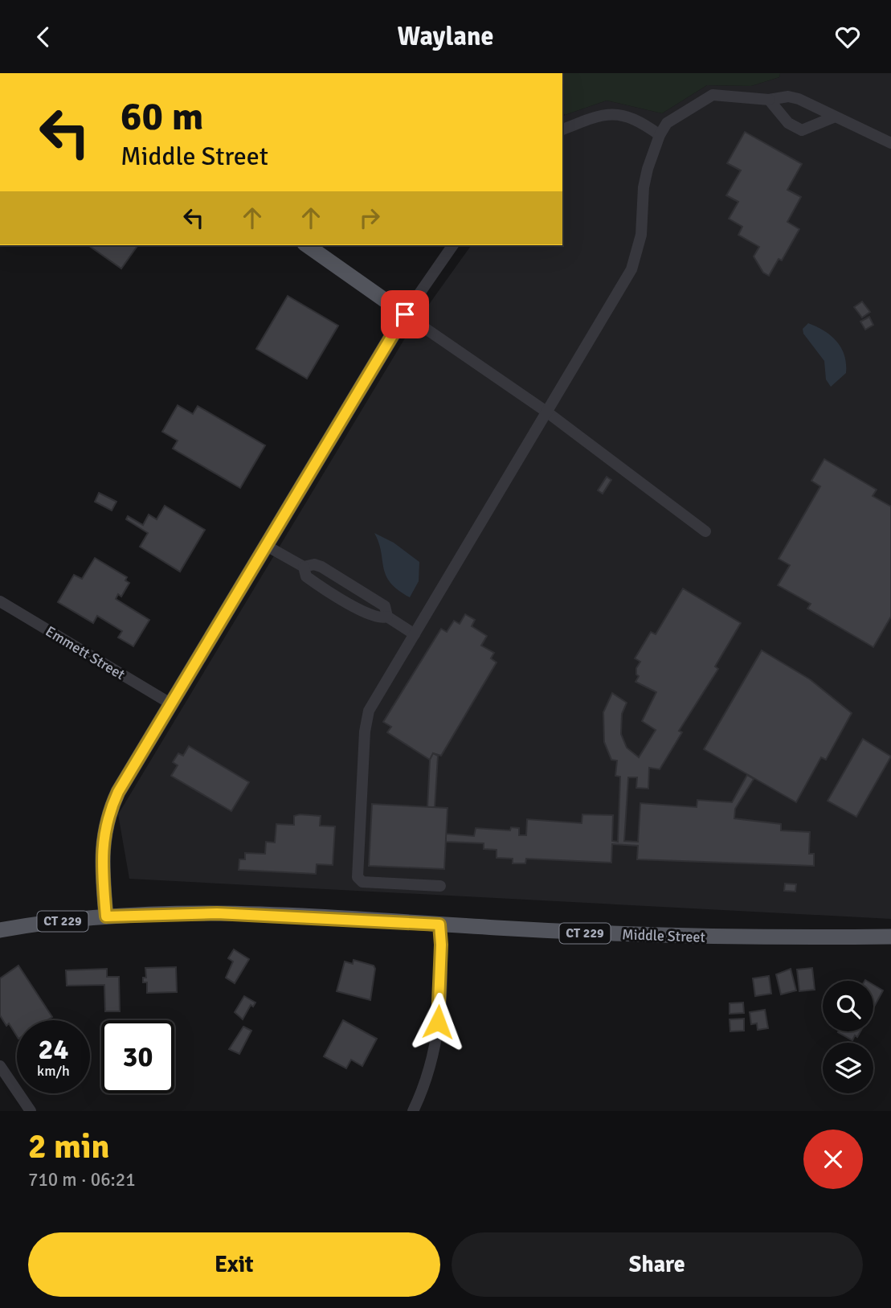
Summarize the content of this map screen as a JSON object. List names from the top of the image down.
{
  "streets": {
    "main road": ["CT 229", "Middle Street"],
    "street": ["Emmett Street"]
  },
  "page": {
    "header": "Waylane",
    "turn": ["60 m", "Middle Street"],
    "speed": "24 km/h",
    "limit": "30",
    "heading": ["2 min", "710 m · 06:21"],
    "buttons": ["Exit", "Share"]
  }
}
